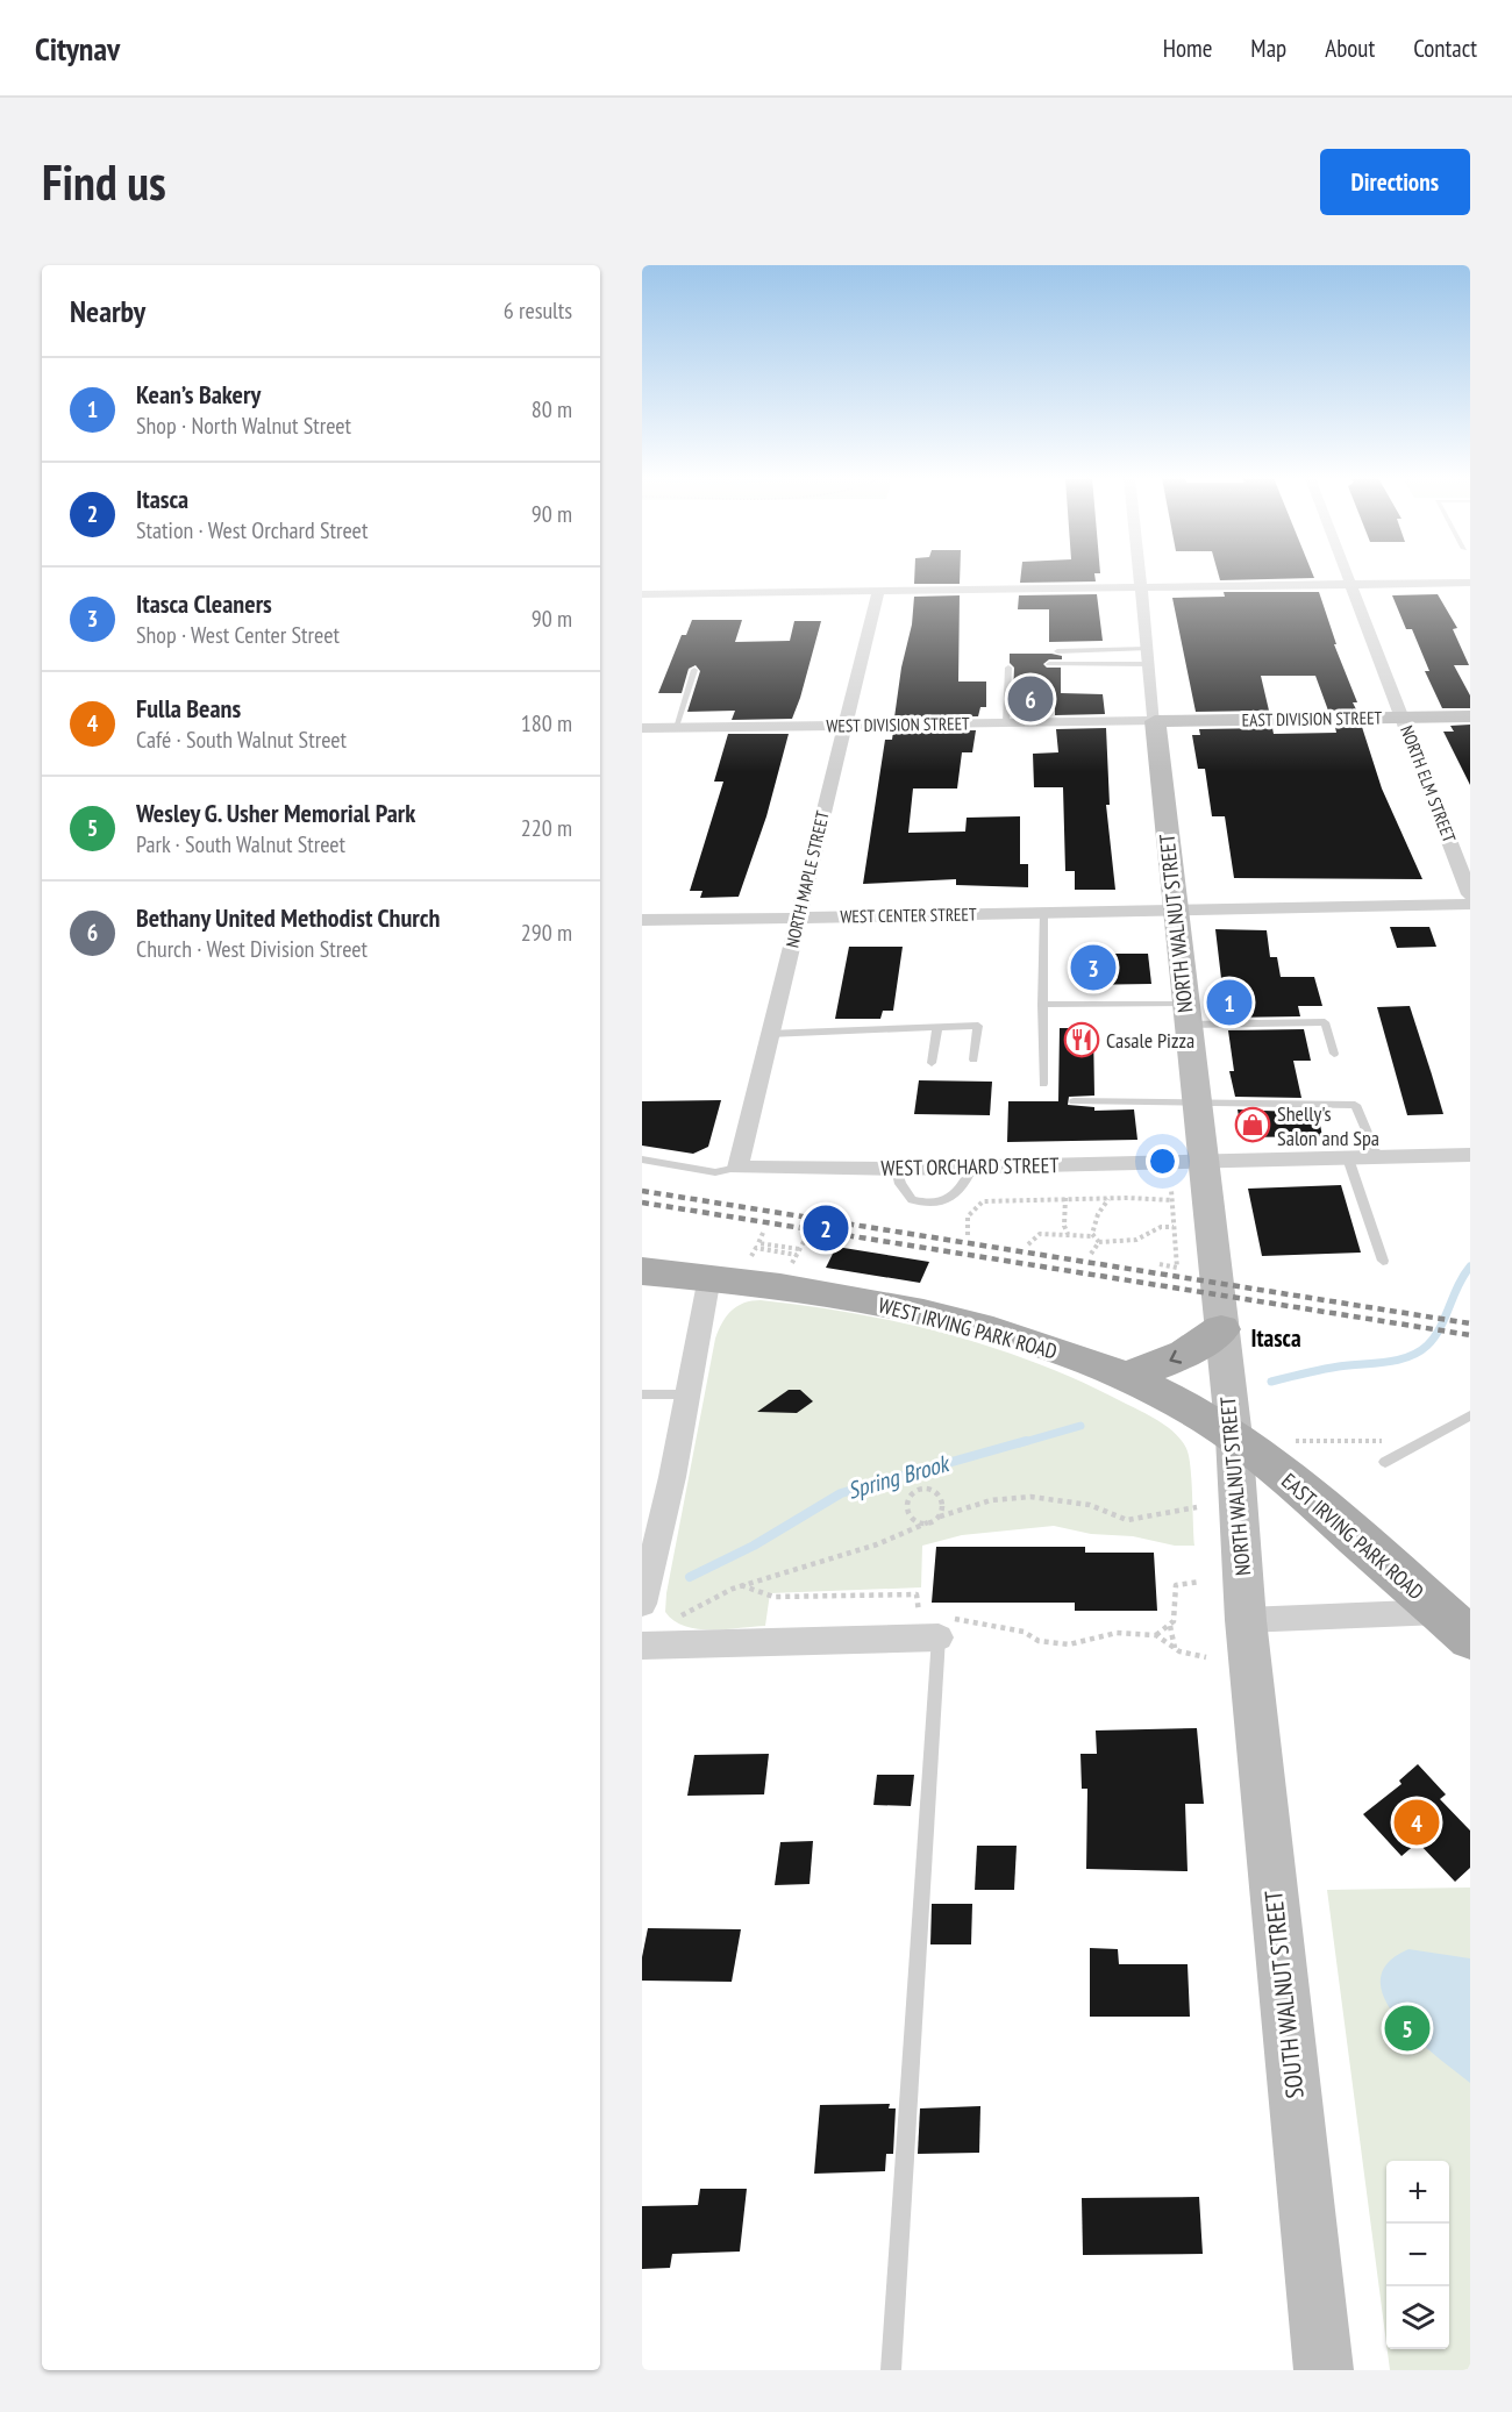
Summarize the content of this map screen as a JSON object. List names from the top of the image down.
{
  "streets": {
    "main road": ["WEST IRVING PARK ROAD", "EAST IRVING PARK ROAD"],
    "street": [
      "EAST DIVISION STREET",
      "WEST DIVISION STREET",
      "NORTH ELM STREET",
      "NORTH MAPLE STREET",
      "WEST CENTER STREET",
      "NORTH WALNUT STREET",
      "WEST ORCHARD STREET",
      "SOUTH WALNUT STREET"
    ]
  },
  "crossings": [
    ["EAST DIVISION STREET", "WEST DIVISION STREET"],
    ["EAST DIVISION STREET", "NORTH ELM STREET"],
    ["EAST DIVISION STREET", "NORTH WALNUT STREET"],
    ["WEST DIVISION STREET", "NORTH MAPLE STREET"],
    ["WEST DIVISION STREET", "NORTH WALNUT STREET"],
    ["NORTH MAPLE STREET", "WEST CENTER STREET"],
    ["NORTH MAPLE STREET", "WEST ORCHARD STREET"],
    ["WEST CENTER STREET", "NORTH WALNUT STREET"],
    ["NORTH WALNUT STREET", "WEST ORCHARD STREET"],
    ["NORTH WALNUT STREET", "WEST IRVING PARK ROAD"],
    ["NORTH WALNUT STREET", "EAST IRVING PARK ROAD"],
    ["NORTH WALNUT STREET", "SOUTH WALNUT STREET"],
    ["WEST IRVING PARK ROAD", "EAST IRVING PARK ROAD"]
  ],
  "districts": ["Itasca"],
  "water": ["Spring Brook"],
  "places": {
    "restaurant": ["Casale Pizza"],
    "shop": ["Shelly's Salon and Spa"]
  },
  "page": {
    "header": "Citynav",
    "nav": [
      "Home",
      "Map",
      "About",
      "Contact"
    ],
    "buttons": "Directions",
    "title": "Find us",
    "heading": ["Nearby", "6 results"],
    "list": [
      {
        "mark": "1",
        "name": "Kean’s Bakery",
        "note": "Shop · North Walnut Street",
        "value": "80 m"
      },
      {
        "mark": "2",
        "name": "Itasca",
        "note": "Station · West Orchard Street",
        "value": "90 m"
      },
      {
        "mark": "3",
        "name": "Itasca Cleaners",
        "note": "Shop · West Center Street",
        "value": "90 m"
      },
      {
        "mark": "4",
        "name": "Fulla Beans",
        "note": "Café · South Walnut Street",
        "value": "180 m"
      },
      {
        "mark": "5",
        "name": "Wesley G. Usher Memorial Park",
        "note": "Park · South Walnut Street",
        "value": "220 m"
      },
      {
        "mark": "6",
        "name": "Bethany United Methodist Church",
        "note": "Church · West Division Street",
        "value": "290 m"
      }
    ],
    "pins": [
      "6",
      "3",
      "1",
      "2",
      "4",
      "5"
    ],
    "map_buttons": ["+", "−"]
  }
}
